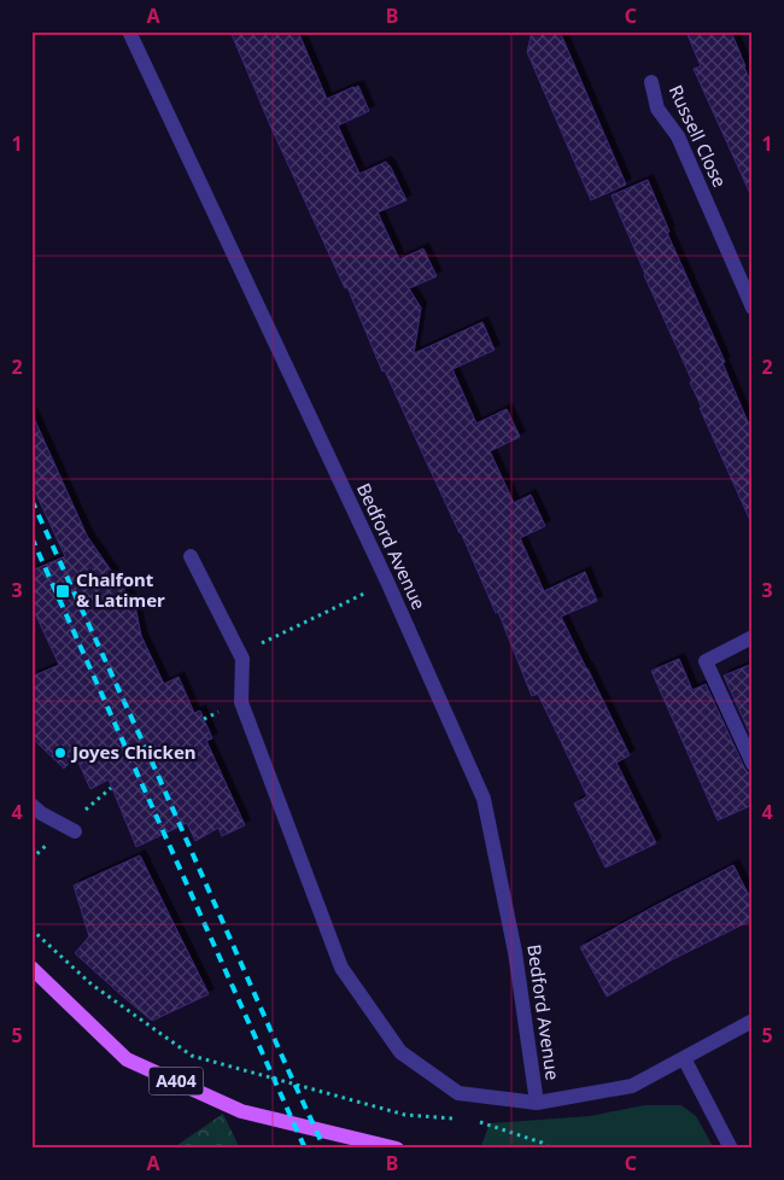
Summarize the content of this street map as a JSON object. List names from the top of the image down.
{
  "streets": {
    "main road": ["A404"],
    "street": ["Russell Close", "Bedford Avenue"]
  },
  "places": {
    "transit": ["Chalfont & Latimer"],
    "other": ["Joyes Chicken"]
  },
  "grid": {
    "columns": ["A", "B", "C"],
    "rows": [
      "1",
      "2",
      "3",
      "4",
      "5"
    ]
  }
}
